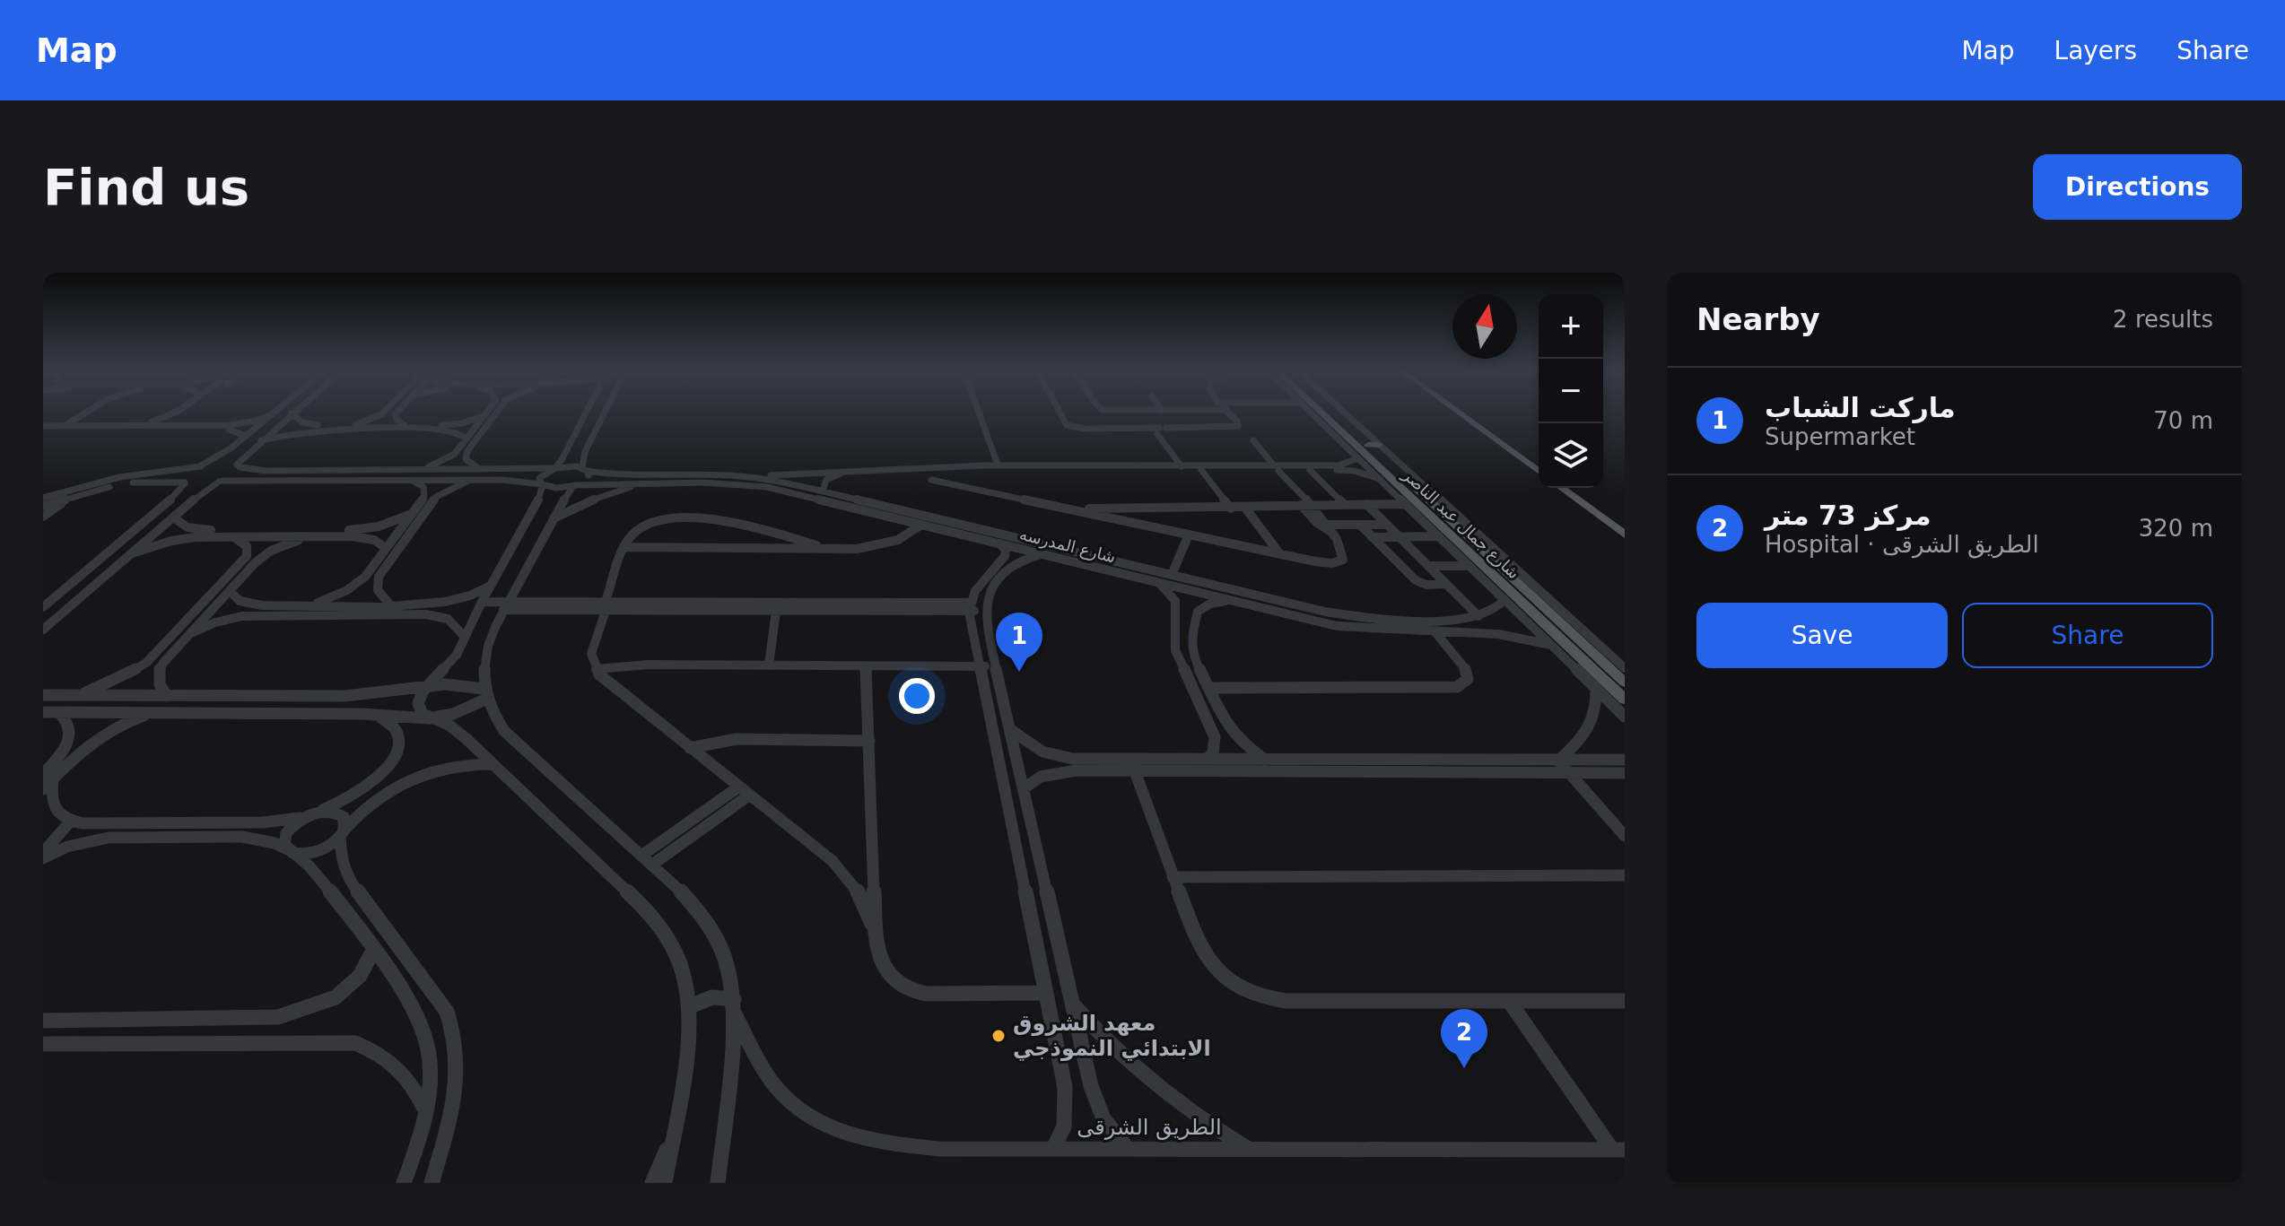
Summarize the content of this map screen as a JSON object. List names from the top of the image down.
{
  "streets": {
    "main road": ["شارع جمال عبد الناصر"],
    "street": ["شارع المدرسه", "الطريق الشرقى"]
  },
  "places": ["معهد الشروق الابتدائي النموذجي"],
  "north": "top",
  "page": {
    "header": "Map",
    "nav": ["Map", "Layers", "Share"],
    "buttons": [
      "Directions",
      ["Save", "Share"]
    ],
    "title": "Find us",
    "heading": ["Nearby", "2 results"],
    "map_buttons": ["+", "−"],
    "list": [
      {
        "mark": "1",
        "name": "ماركت الشباب",
        "note": "Supermarket",
        "value": "70 m"
      },
      {
        "mark": "2",
        "name": "مركز 73 متر",
        "note": "Hospital · الطريق الشرقى",
        "value": "320 m"
      }
    ],
    "pins": ["1", "2"]
  }
}
